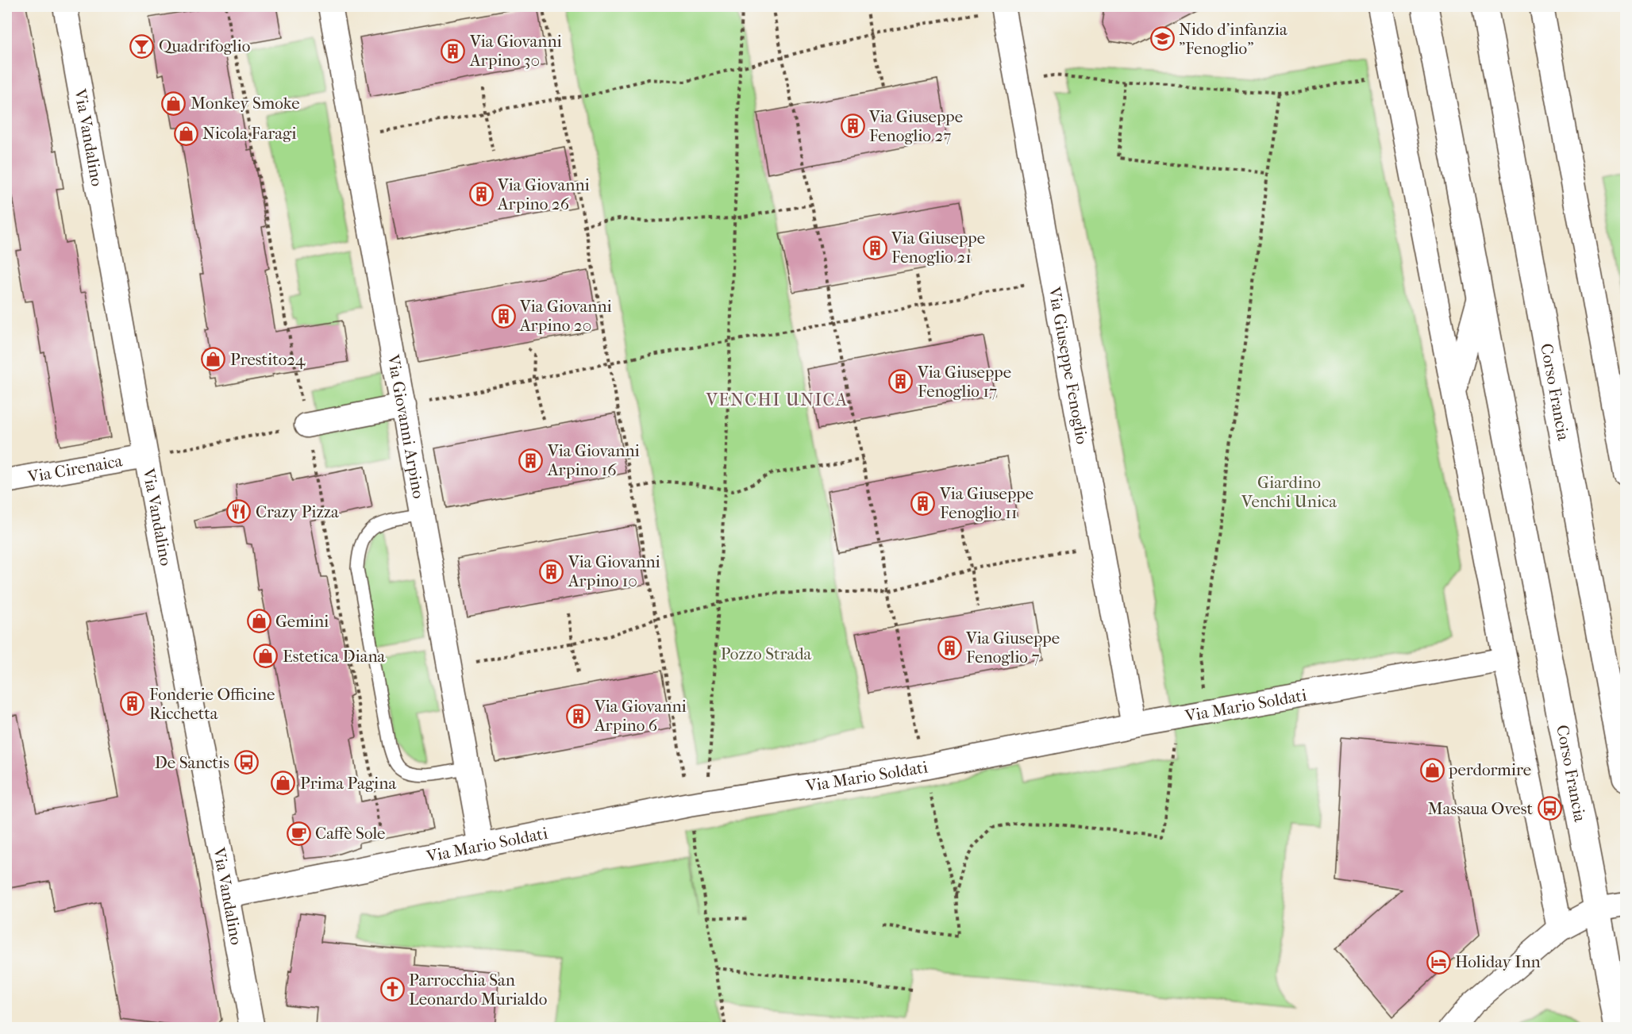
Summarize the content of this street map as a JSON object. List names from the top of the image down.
{
  "streets": {
    "main road": ["Corso Francia"],
    "street": [
      "Via Vandalino",
      "Via Giuseppe Fenoglio",
      "Via Giovanni Arpino",
      "Via Cirenaica",
      "Via Mario Soldati"
    ]
  },
  "crossings": [
    ["Via Vandalino", "Via Cirenaica"],
    ["Via Vandalino", "Via Mario Soldati"],
    ["Via Giuseppe Fenoglio", "Via Mario Soldati"],
    ["Corso Francia", "Via Mario Soldati"],
    ["Via Giovanni Arpino", "Via Mario Soldati"]
  ],
  "districts": ["VENCHI UNICA"],
  "parks": ["Giardino Venchi Unica", "Pozzo Strada"],
  "places": {
    "school or university": ["Nido d'infanzia \"Fenoglio\""],
    "bar": ["Quadrifoglio"],
    "building": [
      "Via Giovanni Arpino 30",
      "Via Giuseppe Fenoglio 27",
      "Via Giovanni Arpino 26",
      "Via Giuseppe Fenoglio 21",
      "Via Giovanni Arpino 20",
      "Via Giuseppe Fenoglio 17",
      "Via Giovanni Arpino 16",
      "Via Giuseppe Fenoglio 11",
      "Via Giovanni Arpino 10",
      "Via Giuseppe Fenoglio 7",
      "Fonderie Officine Ricchetta",
      "Via Giovanni Arpino 6"
    ],
    "shop": [
      "Monkey Smoke",
      "Nicola Faragi",
      "Prestito24",
      "Gemini",
      "Estetica Diana",
      "perdormire",
      "Prima Pagina"
    ],
    "restaurant": ["Crazy Pizza"],
    "bus stop": ["De Sanctis", "Massaua Ovest"],
    "cafe": ["Caffè Sole"],
    "hotel": ["Holiday Inn"],
    "church": ["Parrocchia San Leonardo Murialdo"]
  }
}
